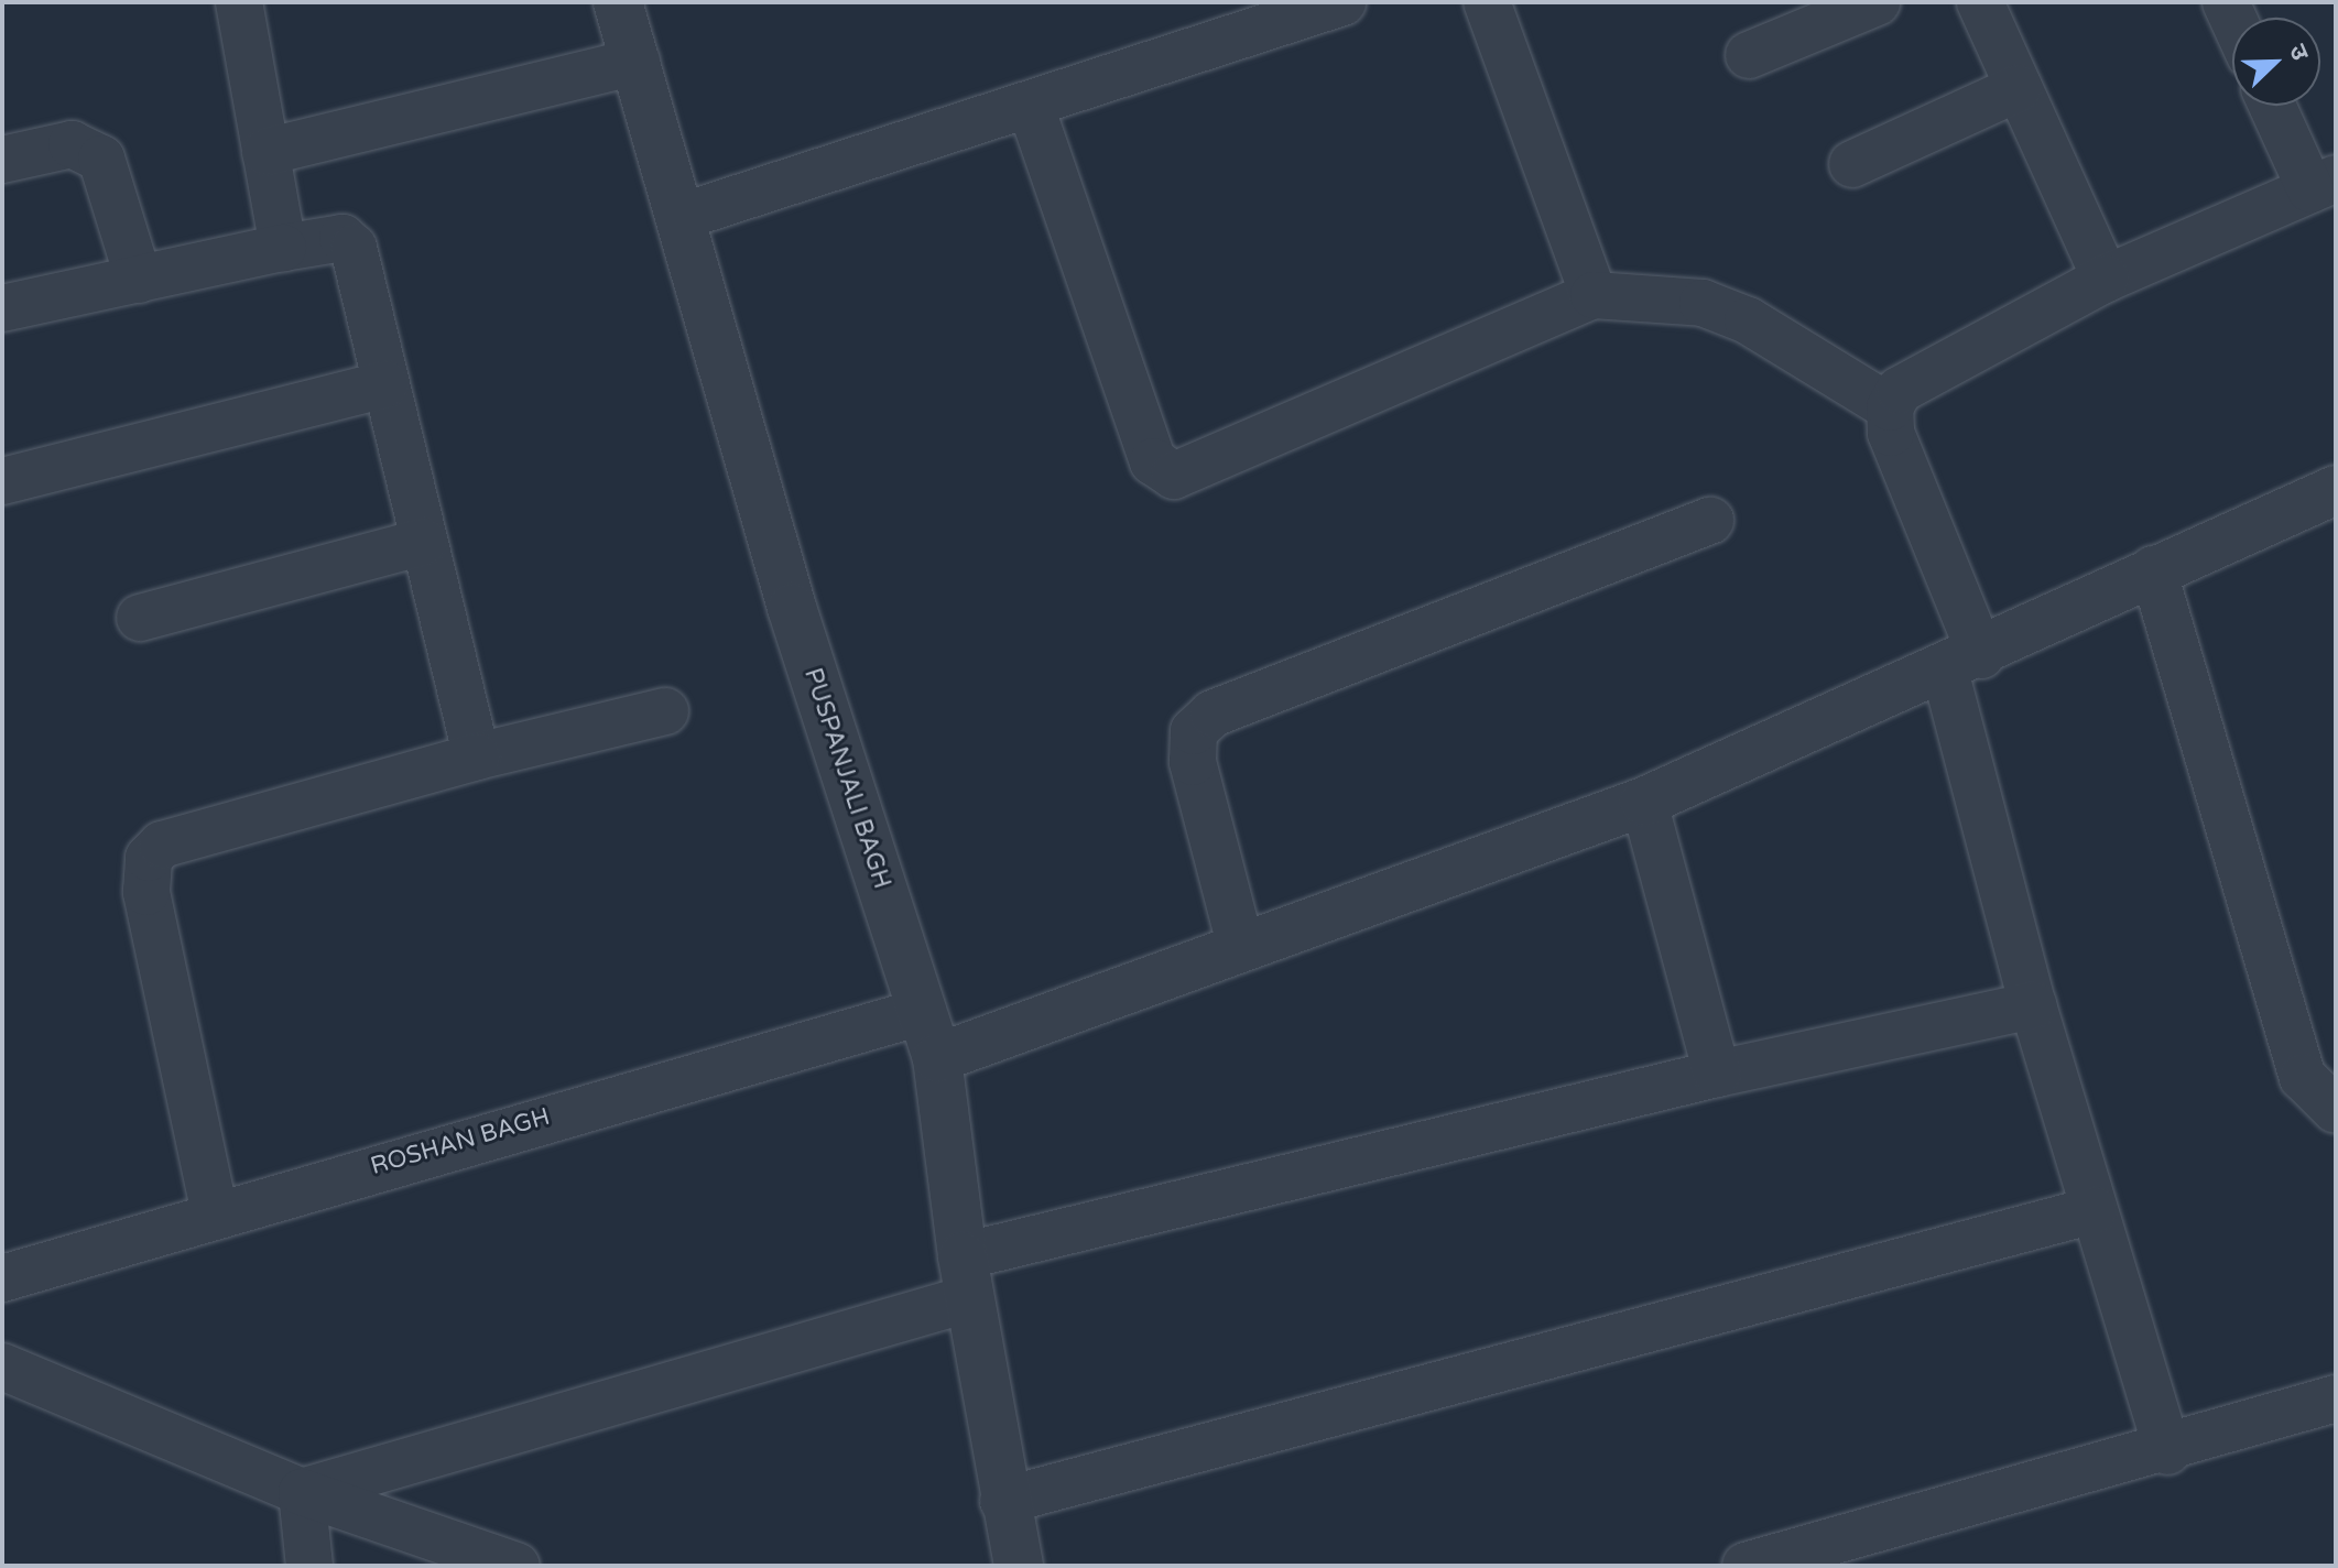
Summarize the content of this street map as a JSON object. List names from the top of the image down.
{
  "streets": {
    "street": ["PUSPANJALI BAGH", "ROSHAN BAGH"]
  },
  "crossings": [
    ["PUSPANJALI BAGH", "ROSHAN BAGH"]
  ],
  "north": "top right"
}
